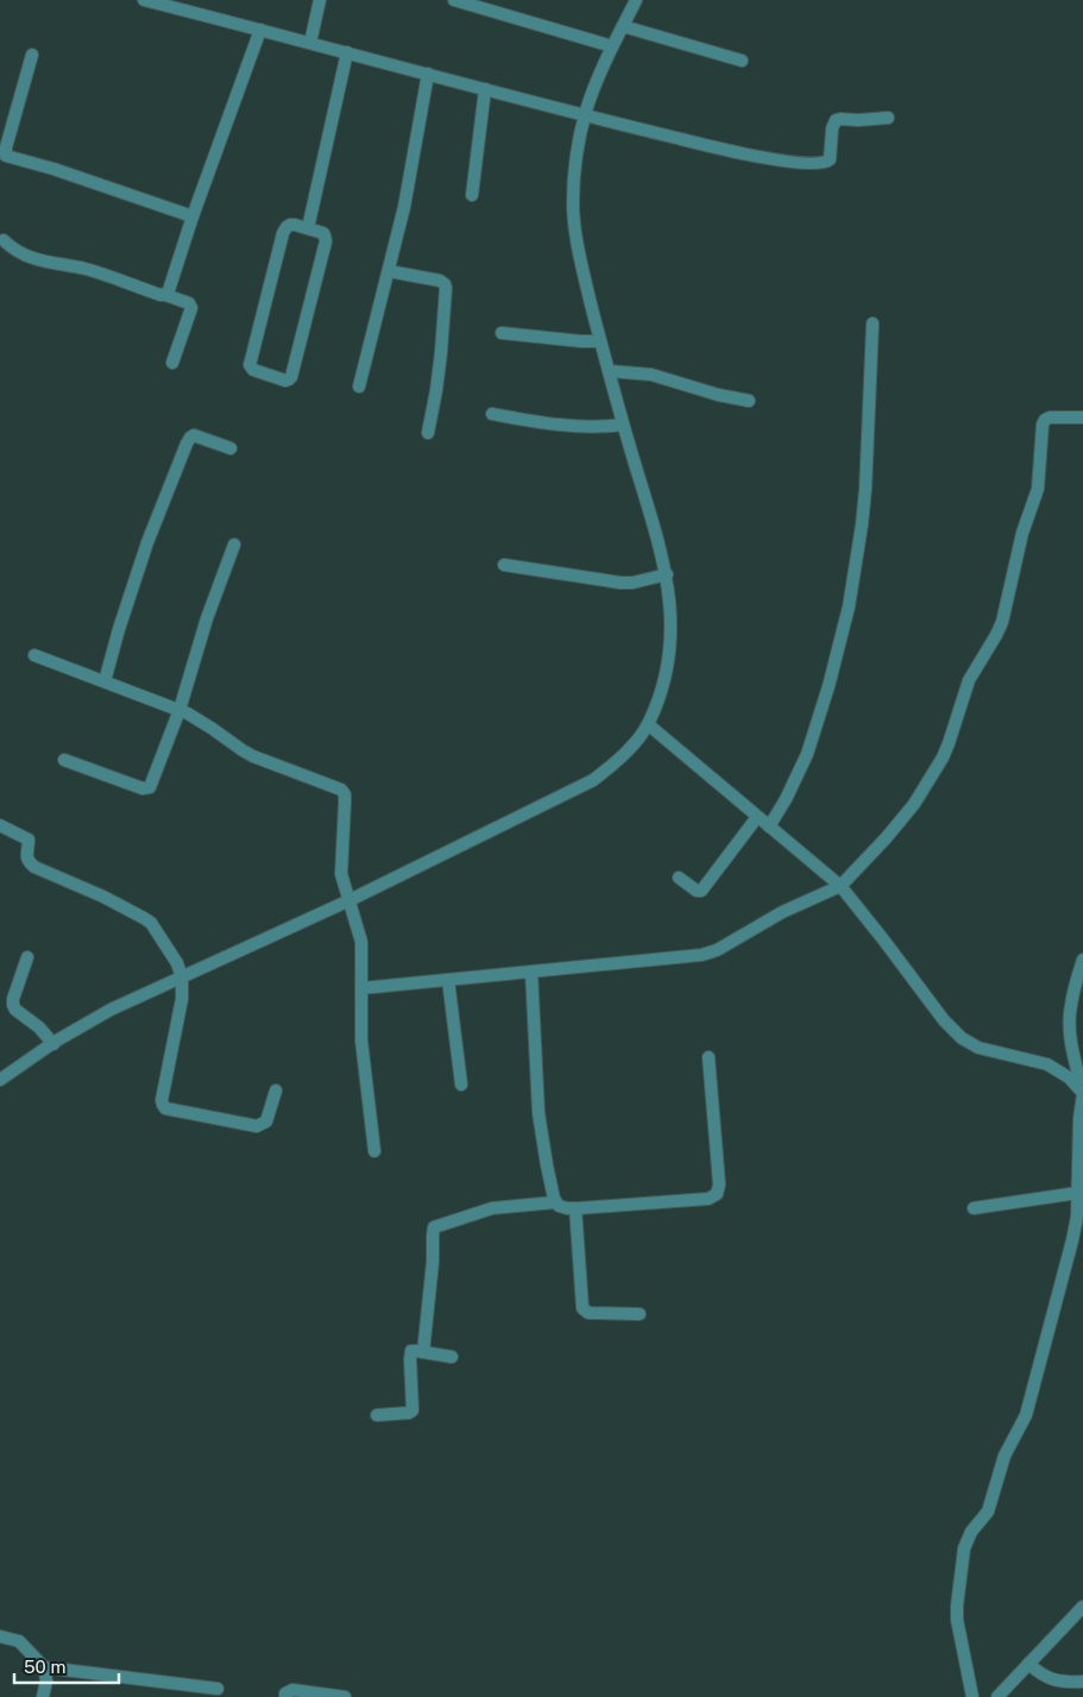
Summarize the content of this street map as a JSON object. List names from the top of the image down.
{
  "scale_bar": "50 m"
}
